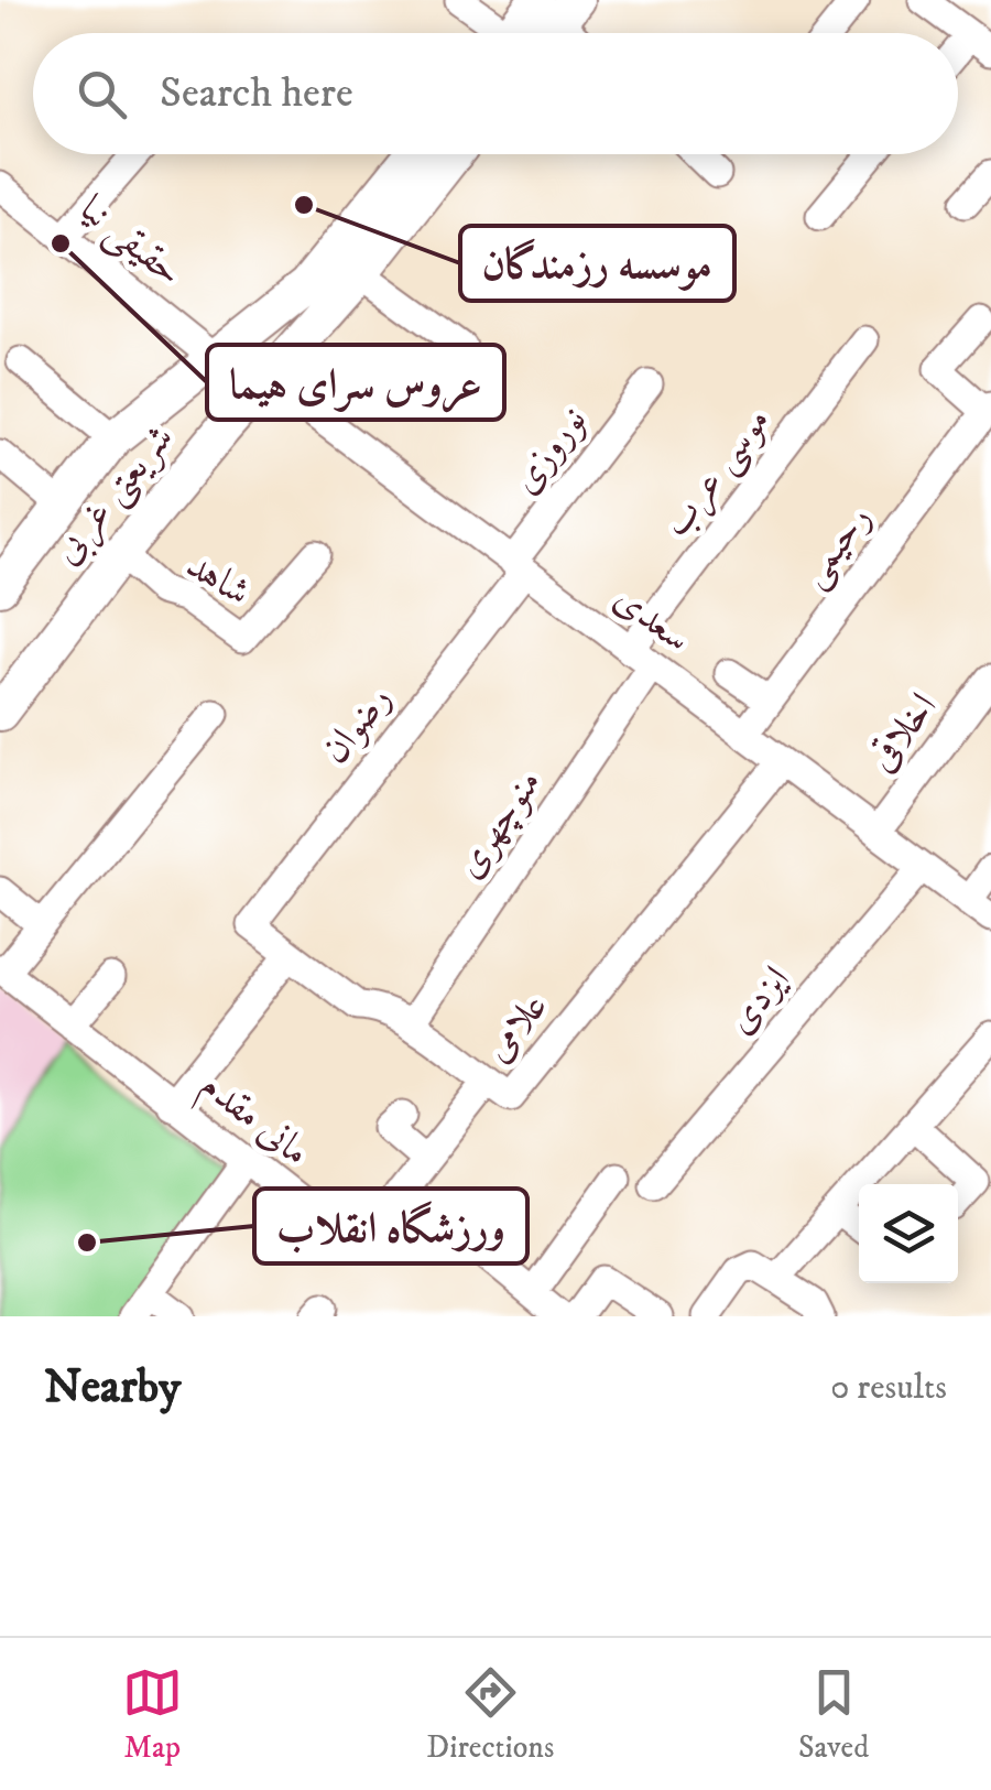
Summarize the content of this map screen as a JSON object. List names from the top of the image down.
{
  "streets": {
    "main road": ["شریعتی غربی"],
    "street": [
      "حقیقی نیا",
      "نوروزی",
      "موسی عرب",
      "رحیمی",
      "شاهد",
      "سعدی",
      "رضوان",
      "اخلاقی",
      "منوچهری",
      "ایزدی",
      "علامی",
      "مانی مقدم"
    ]
  },
  "crossings": [
    ["نوروزی", "سعدی"],
    ["نوروزی", "رضوان"],
    ["موسی عرب", "سعدی"],
    ["موسی عرب", "منوچهری"],
    ["شریعتی غربی", "شاهد"],
    ["شریعتی غربی", "سعدی"],
    ["رحیمی", "سعدی"],
    ["سعدی", "رضوان"],
    ["سعدی", "اخلاقی"],
    ["سعدی", "منوچهری"],
    ["سعدی", "ایزدی"],
    ["سعدی", "علامی"],
    ["رضوان", "علامی"],
    ["منوچهری", "علامی"],
    ["علامی", "مانی مقدم"]
  ],
  "places": ["موسسه رزمندگان", "عروس سرای هیما", "ورزشگاه انقلاب"],
  "page": {
    "search": "Search here",
    "heading": ["Nearby", "0 results"],
    "nav": ["Map", "Directions", "Saved"]
  }
}
